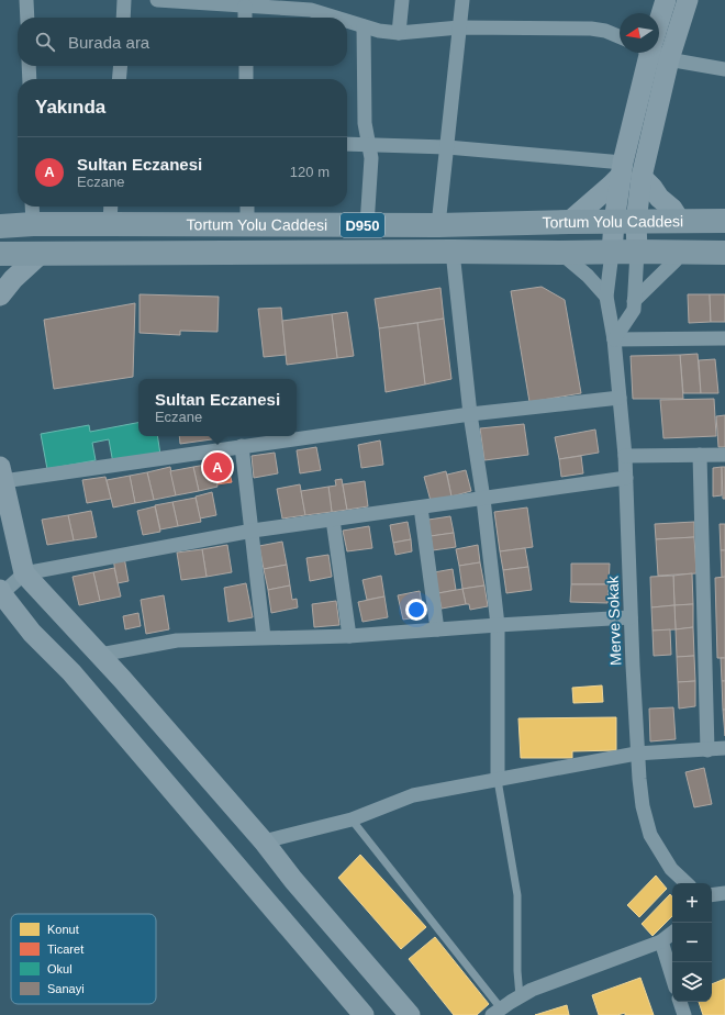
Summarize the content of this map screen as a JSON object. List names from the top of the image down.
{
  "streets": {
    "highway": ["Tortum Yolu Caddesi", "D950"],
    "street": ["Merve Sokak"]
  },
  "legend": [
    "Konut",
    "Ticaret",
    "Okul",
    "Sanayi"
  ],
  "north": "left",
  "page": {
    "search": "Burada ara",
    "heading": "Yakında",
    "list": [
      {
        "mark": "A",
        "name": "Sultan Eczanesi",
        "note": "Eczane",
        "value": "120 m"
      }
    ],
    "popup": ["Sultan Eczanesi", "Eczane"],
    "pins": "A",
    "map_buttons": ["+", "−"]
  }
}
